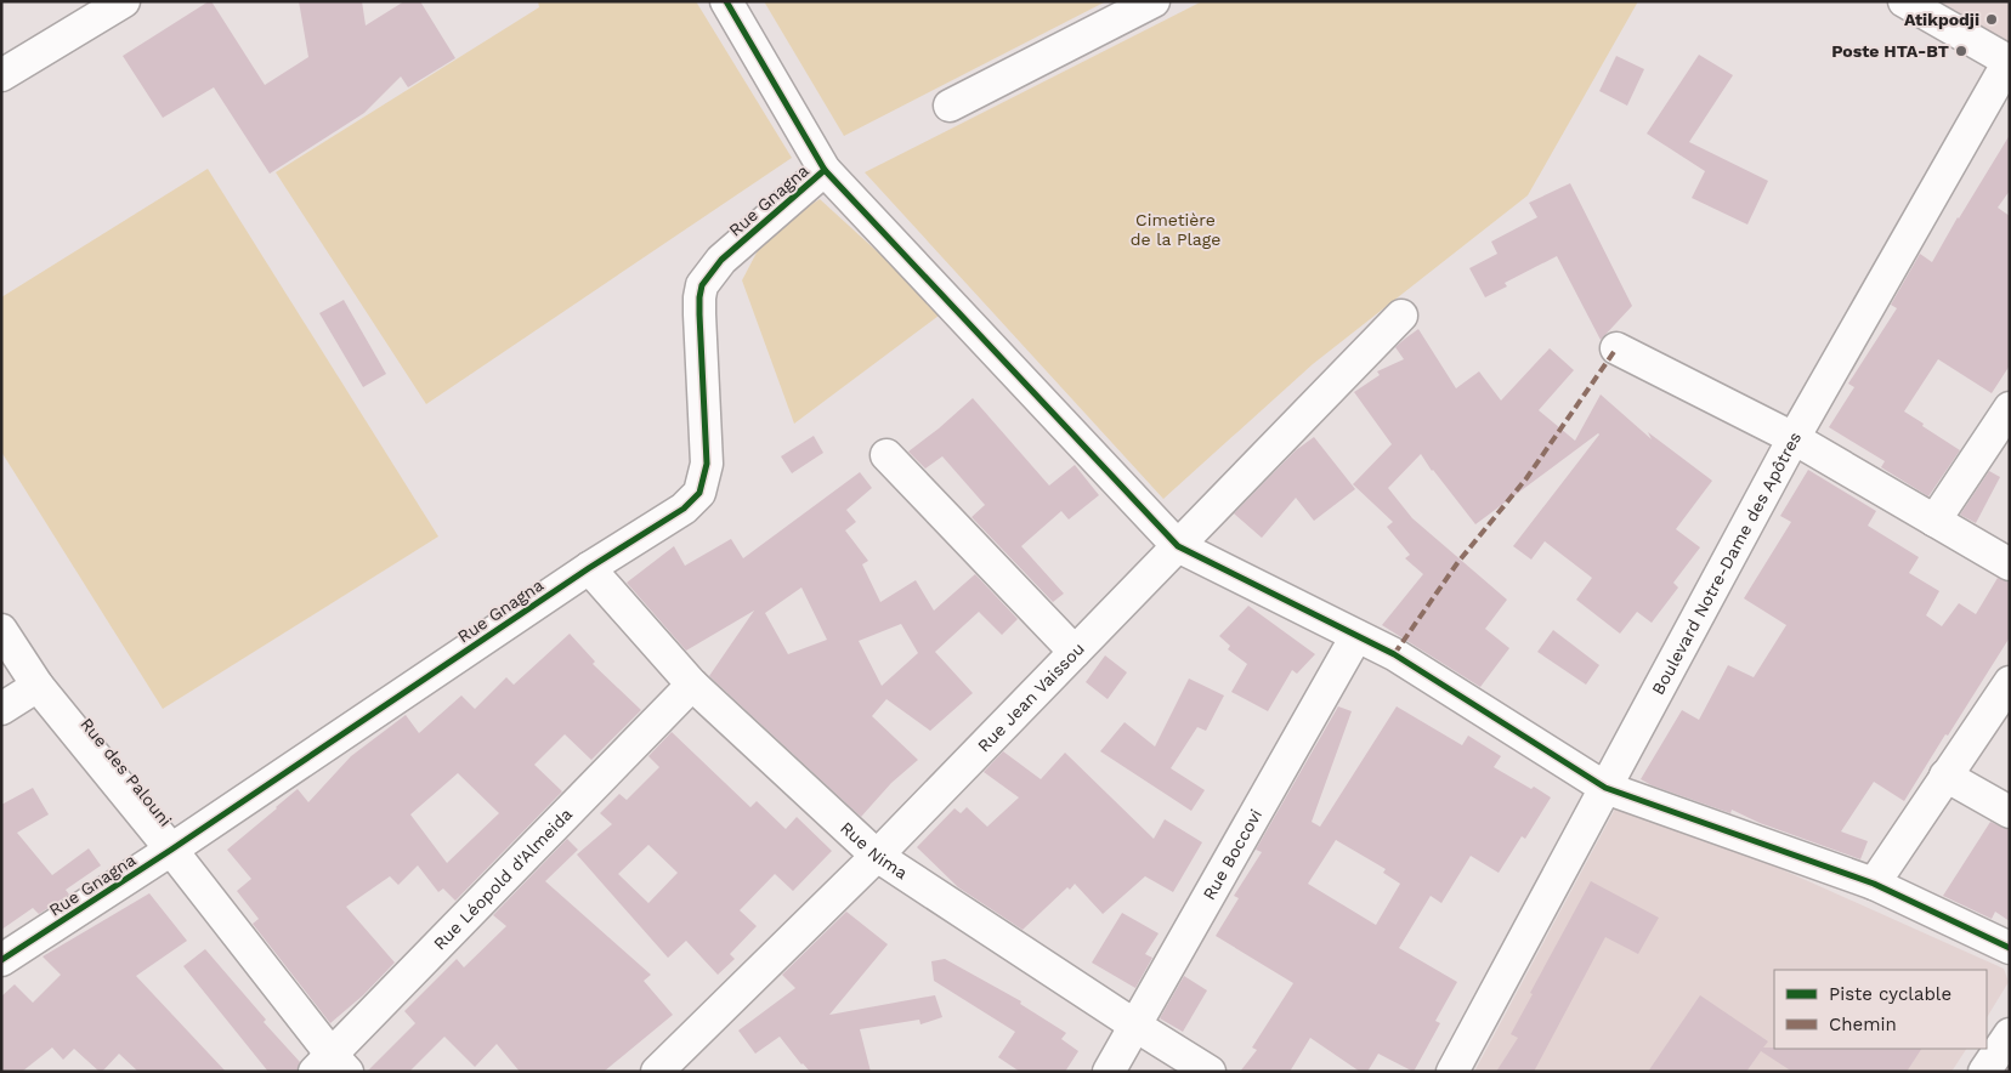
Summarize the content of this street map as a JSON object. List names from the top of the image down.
{
  "streets": {
    "street": [
      "Rue Gnagna",
      "Boulevard Notre-Dame des Apôtres",
      "Rue Jean Vaissou",
      "Rue des Palouni",
      "Rue Nima",
      "Rue Boccovi",
      "Rue Léopold d'Almeida"
    ]
  },
  "crossings": [
    ["Rue Gnagna", "Rue des Palouni"],
    ["Rue Gnagna", "Rue Nima"],
    ["Rue Jean Vaissou", "Rue Nima"],
    ["Rue des Palouni", "Rue Léopold d'Almeida"],
    ["Rue Nima", "Rue Boccovi"],
    ["Rue Nima", "Rue Léopold d'Almeida"]
  ],
  "parks": ["Cimetière de la Plage"],
  "places": ["Atikpodji", "Poste HTA-BT"],
  "legend": ["Piste cyclable", "Chemin"]
}
